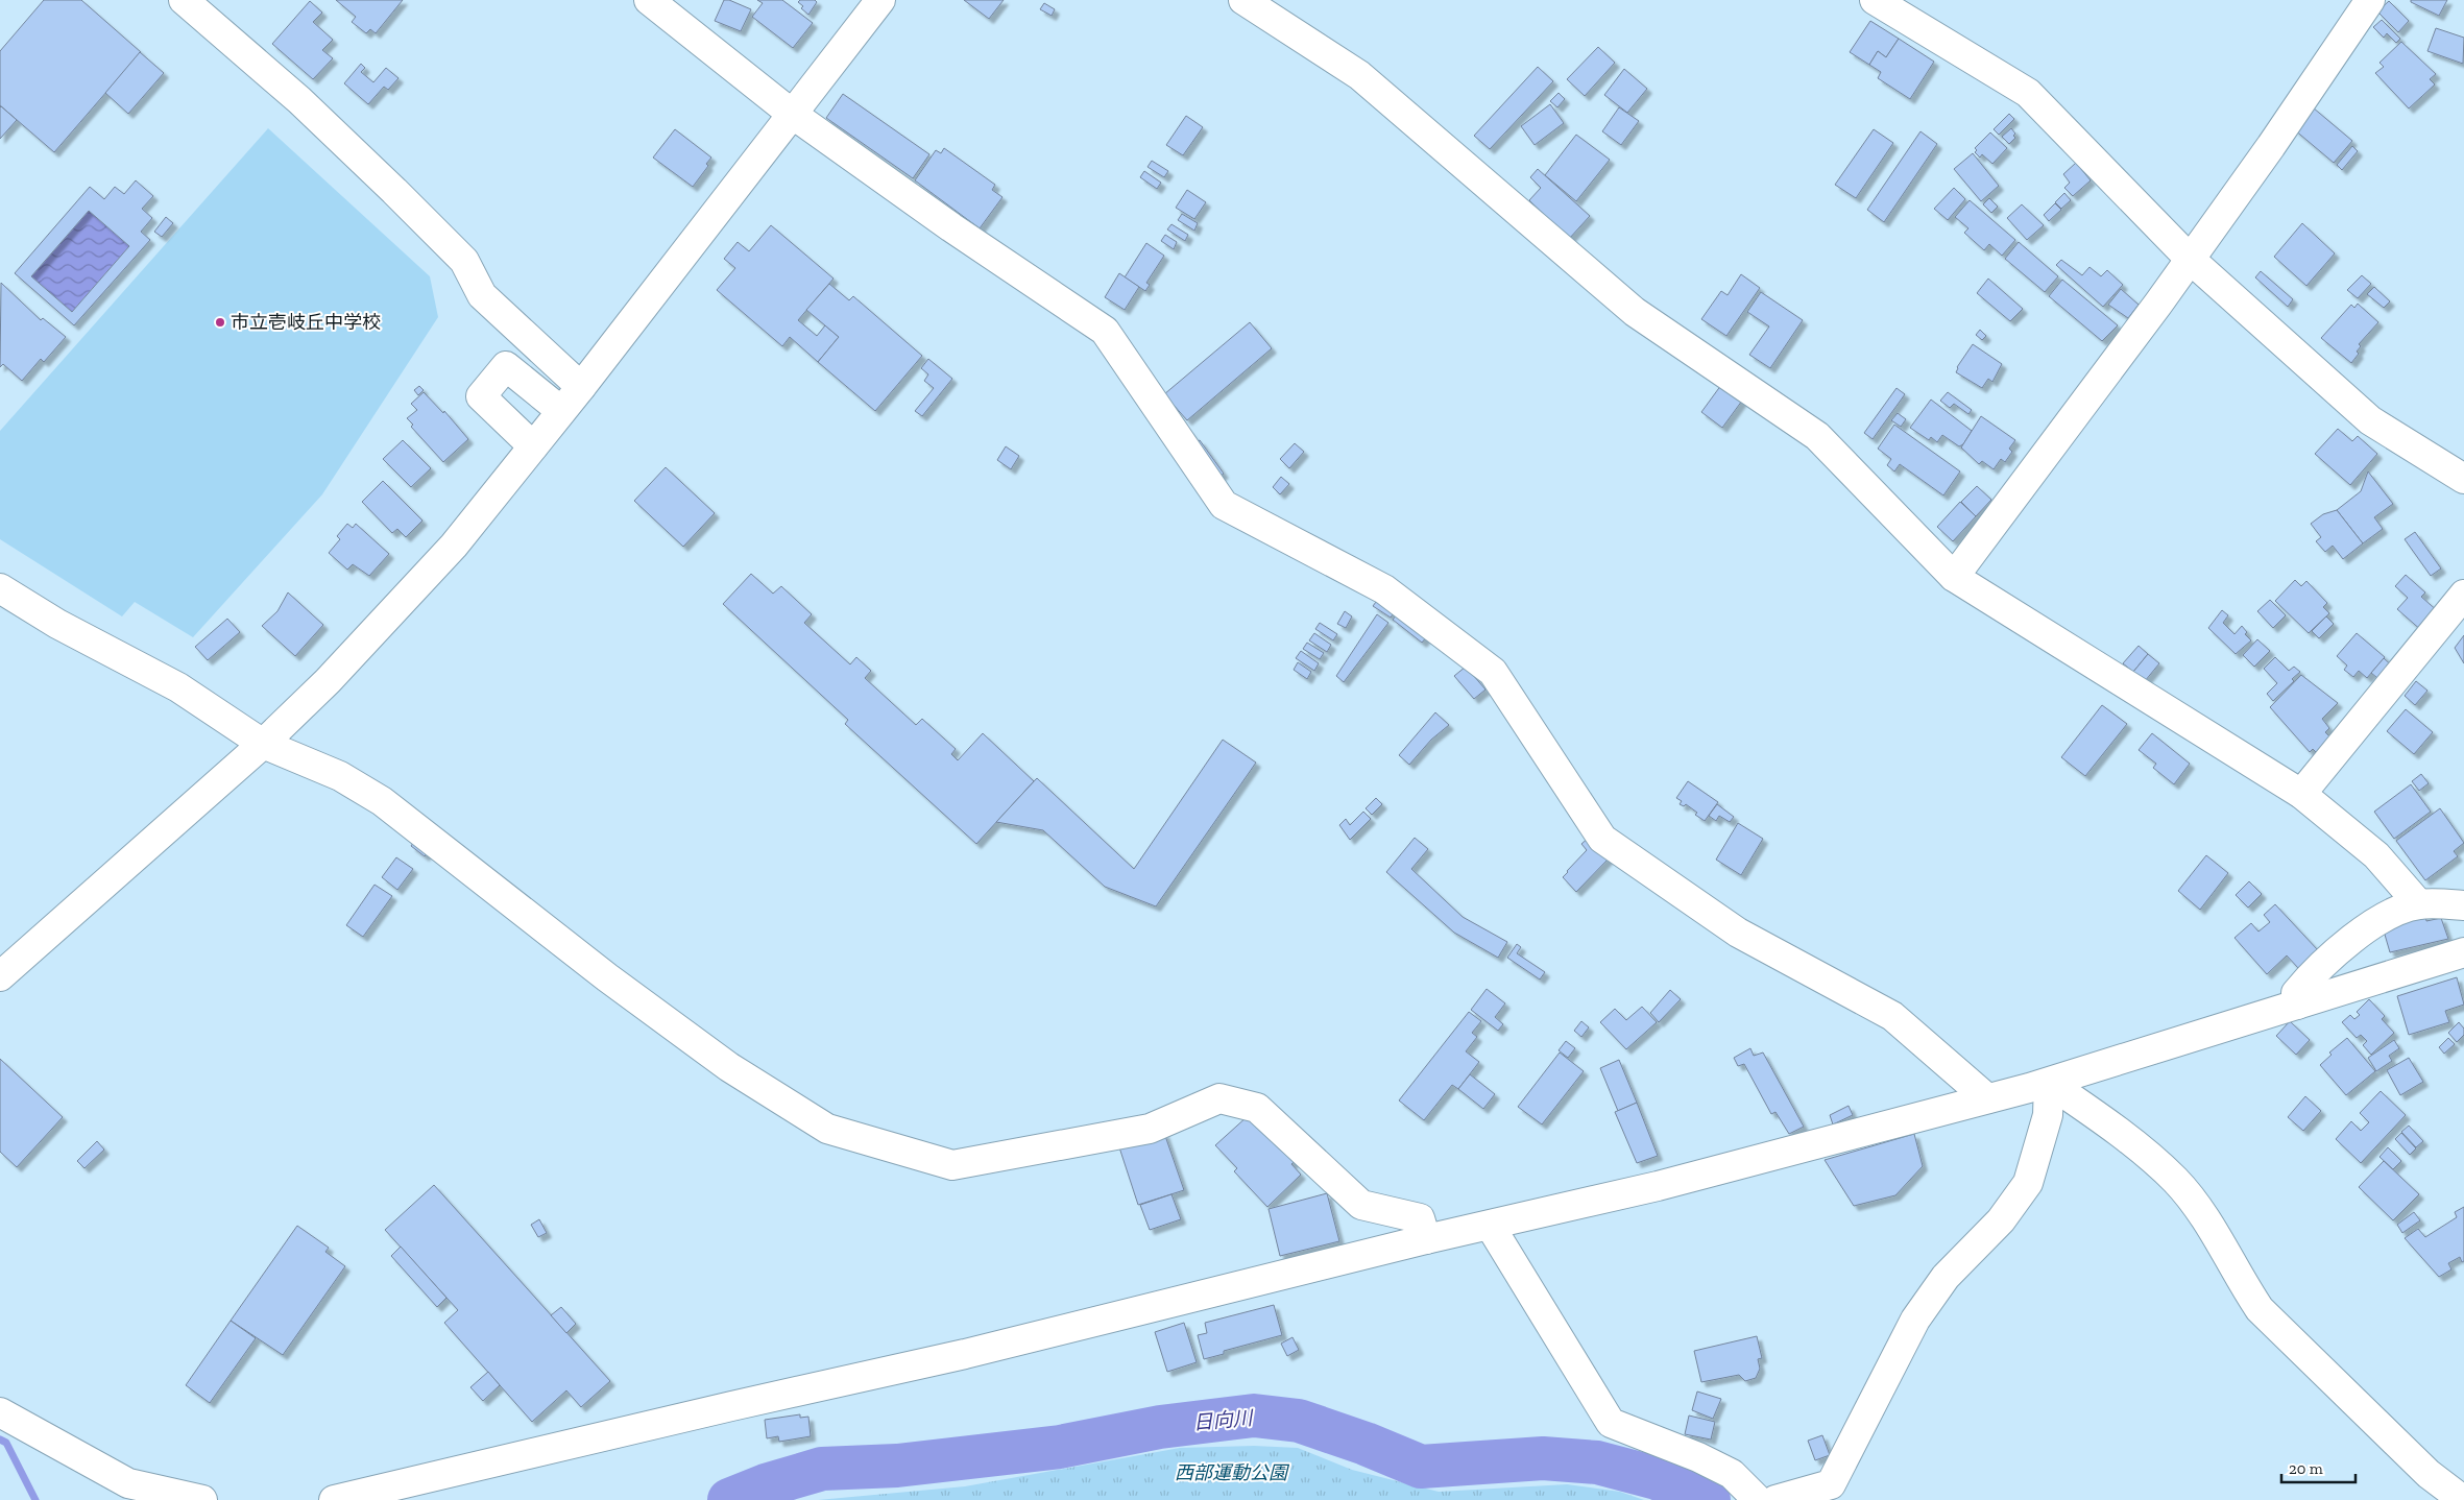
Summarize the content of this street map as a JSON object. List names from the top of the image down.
{
  "water": ["日向川"],
  "parks": ["西部運動公園"],
  "places": ["市立壱岐丘中学校"],
  "scale_bar": "20 m"
}
